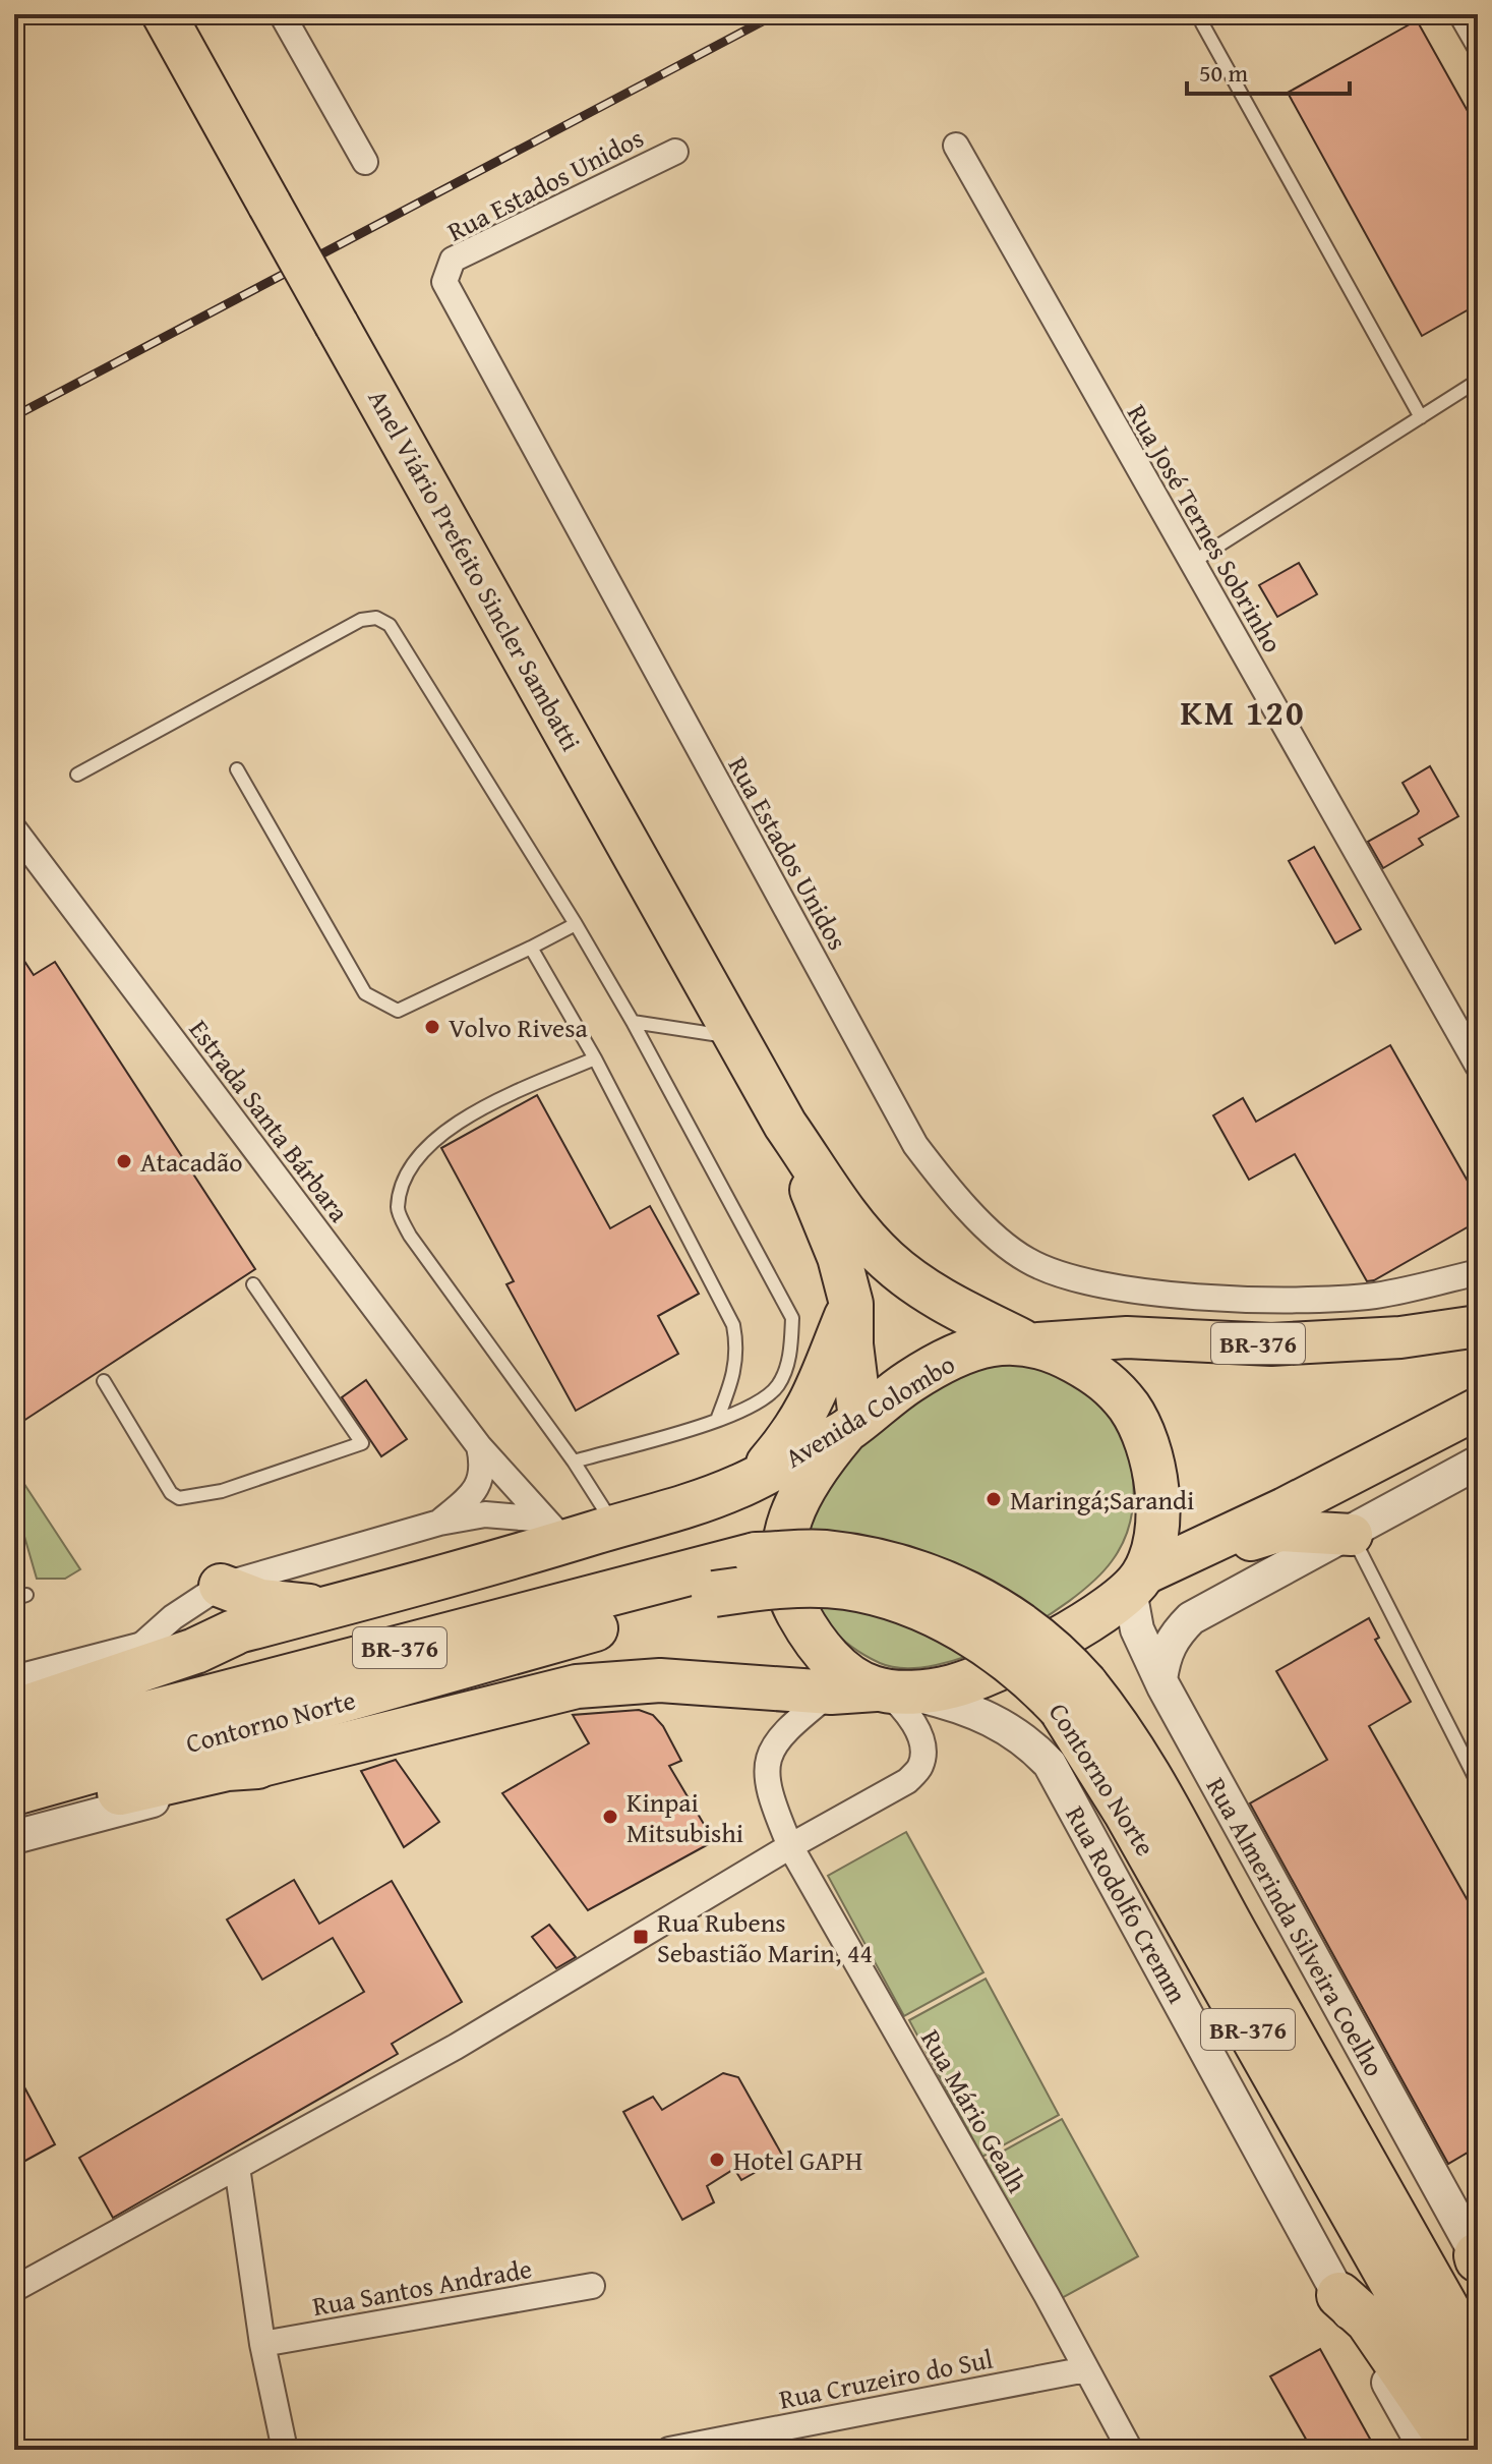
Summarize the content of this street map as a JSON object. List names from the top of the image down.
{
  "streets": {
    "highway": [
      "Anel Viário Prefeito Sincler Sambatti",
      "BR-376",
      "Avenida Colombo",
      "Contorno Norte"
    ],
    "street": [
      "Rua Estados Unidos",
      "Rua José Ternes Sobrinho",
      "Estrada Santa Bárbara",
      "Rua Rodolfo Cremm",
      "Rua Almerinda Silveira Coelho",
      "Rua Mário Gealh",
      "Rua Santos Andrade",
      "Rua Cruzeiro do Sul"
    ]
  },
  "crossings": [
    ["Anel Viário Prefeito Sincler Sambatti", "Avenida Colombo"],
    ["Anel Viário Prefeito Sincler Sambatti", "Rua Almerinda Silveira Coelho"],
    ["Estrada Santa Bárbara", "Avenida Colombo"],
    ["Rua Mário Gealh", "Rua Cruzeiro do Sul"]
  ],
  "districts": ["KM 120"],
  "places": {
    "other": [
      "Volvo Rivesa",
      "Atacadão",
      "Maringá;Sarandi",
      "Kinpai Mitsubishi",
      "Hotel GAPH"
    ],
    "transit": ["Rua Rubens Sebastião Marin, 44"]
  },
  "scale_bar": "50 m"
}
